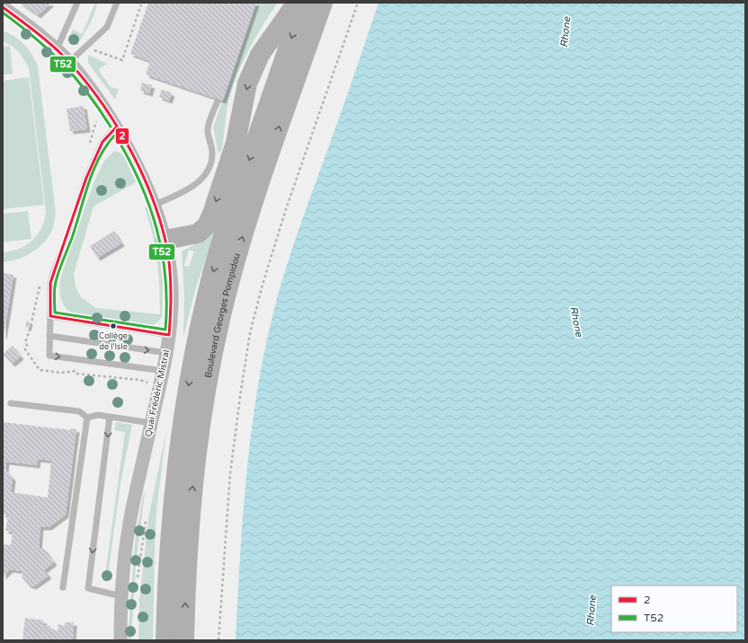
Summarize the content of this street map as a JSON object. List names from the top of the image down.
{
  "streets": {
    "main road": ["Boulevard Georges Pompidou"],
    "street": ["Quai Frédéric Mistral"]
  },
  "water": ["Rhone"],
  "places": ["Collège de l'Isle"],
  "lines": ["transit line 2", "transit line T52"],
  "legend": ["2", "T52"]
}
